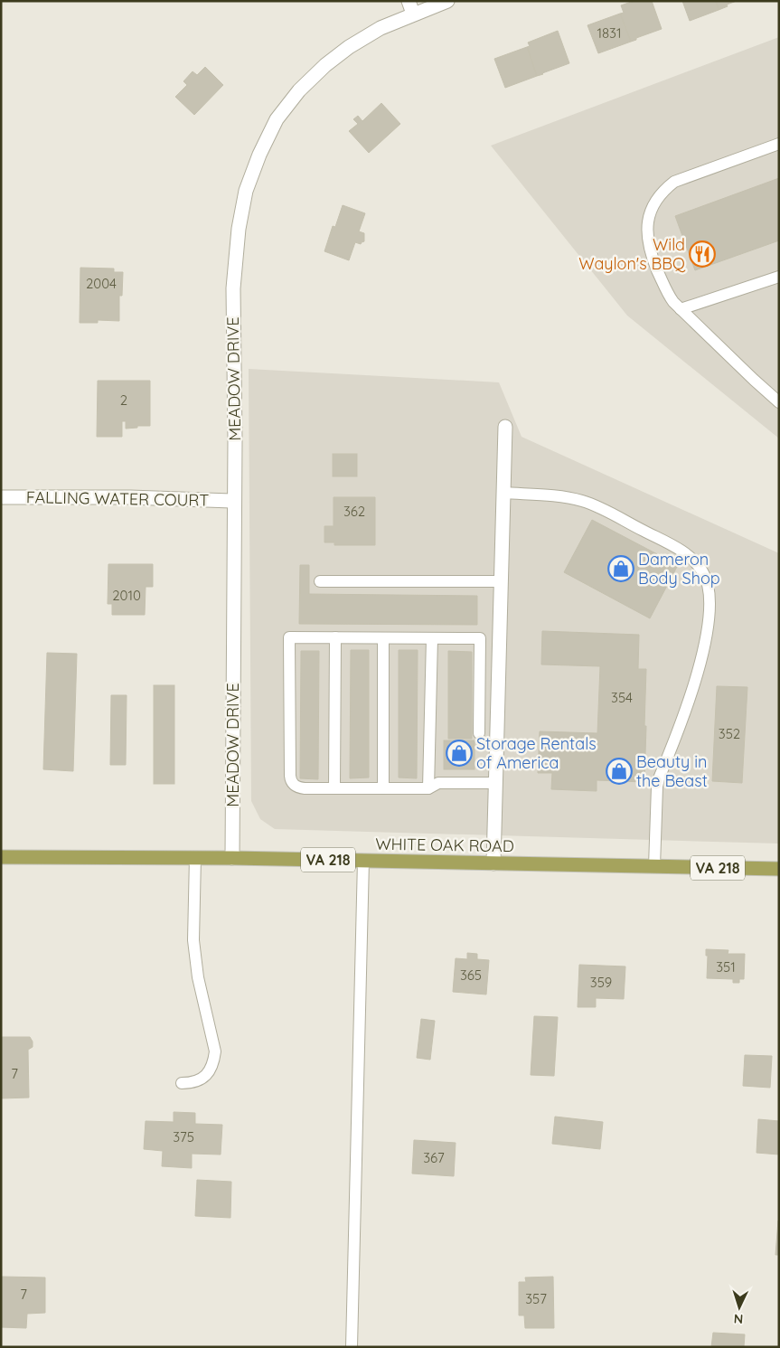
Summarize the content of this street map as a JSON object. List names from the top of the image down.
{
  "streets": {
    "main road": ["WHITE OAK ROAD", "VA 218"],
    "street": ["MEADOW DRIVE", "FALLING WATER COURT"]
  },
  "crossings": [
    ["MEADOW DRIVE", "FALLING WATER COURT"],
    ["MEADOW DRIVE", "WHITE OAK ROAD"]
  ],
  "places": {
    "restaurant": ["Wild Waylon's BBQ"],
    "shop": ["Dameron Body Shop", "Storage Rentals of America", "Beauty in the Beast"]
  },
  "house_numbers": [
    "1831",
    "2004",
    "2",
    "362",
    "2010",
    "354",
    "352",
    "351",
    "365",
    "359",
    "7",
    "375",
    "367",
    "7",
    "357"
  ],
  "north": "bottom"
}
